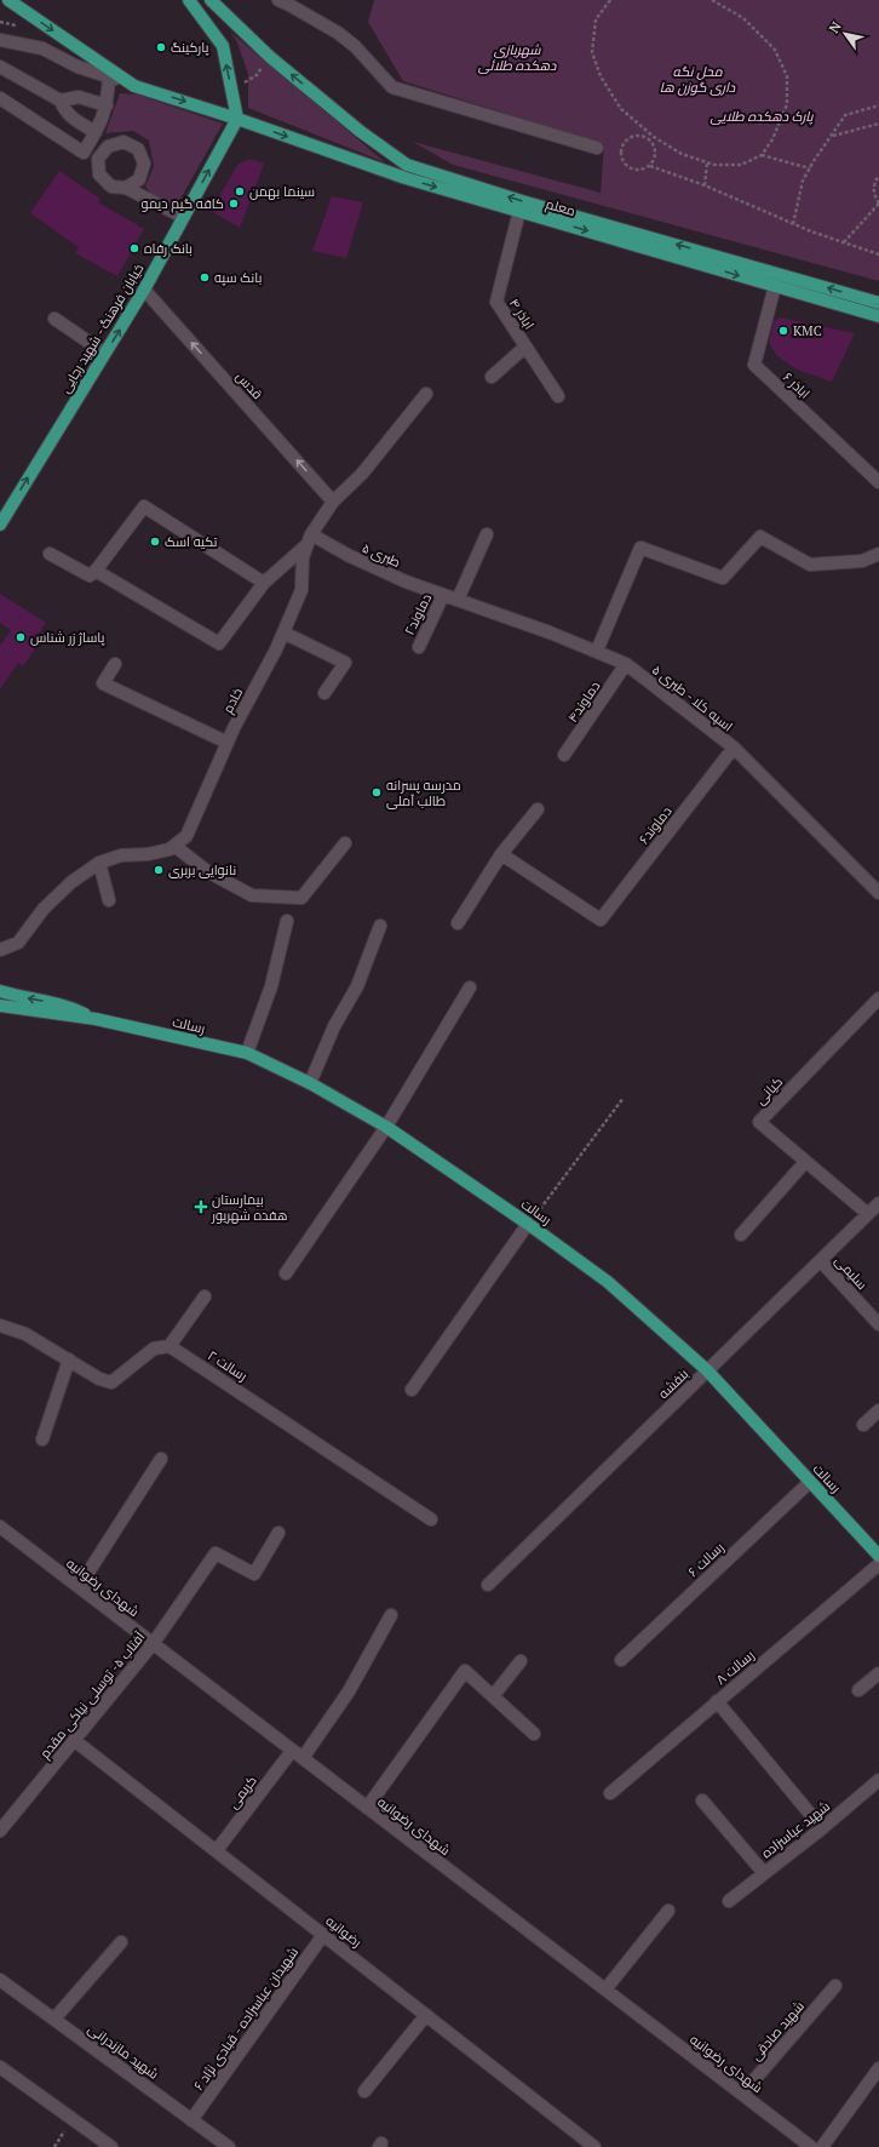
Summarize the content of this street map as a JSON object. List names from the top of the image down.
{
  "streets": {
    "main road": ["معلم", "خیابان فرهنگ - شهید رجایی", "رسالت"],
    "street": [
      "اباذر ۴",
      "قدس",
      "اباذر ۶",
      "طبری ۵",
      "دماوند۲",
      "اسپه کلا - طبری ۵",
      "خادم",
      "دماوند۴",
      "دماوند۶",
      "کیانی",
      "سلیمی",
      "رسالت ۲",
      "بنفشه",
      "رسالت ۶",
      "شهدای رضوانیه",
      "رسالت ۸",
      "آفتاب ۵- توسلی نیاکی مقدم",
      "کریمی",
      "شهید عباسزاده",
      "رضوانیه",
      "شهیدان عباسزاده - قبادی نژاد ۶",
      "شهید صادقی",
      "شهید مازندرانی"
    ]
  },
  "crossings": [
    ["معلم", "اباذر ۴"],
    ["معلم", "خیابان فرهنگ - شهید رجایی"],
    ["معلم", "اباذر ۶"],
    ["خیابان فرهنگ - شهید رجایی", "قدس"],
    ["قدس", "خادم"],
    ["طبری ۵", "دماوند۲"],
    ["طبری ۵", "اسپه کلا - طبری ۵"],
    ["طبری ۵", "خادم"],
    ["دماوند۲", "اسپه کلا - طبری ۵"],
    ["اسپه کلا - طبری ۵", "دماوند۴"],
    ["اسپه کلا - طبری ۵", "دماوند۶"],
    ["رسالت", "بنفشه"],
    ["رسالت", "رسالت ۶"],
    ["کیانی", "بنفشه"],
    ["سلیمی", "بنفشه"],
    ["شهدای رضوانیه", "آفتاب ۵- توسلی نیاکی مقدم"],
    ["شهدای رضوانیه", "کریمی"],
    ["شهدای رضوانیه", "شهید صادقی"],
    ["آفتاب ۵- توسلی نیاکی مقدم", "رضوانیه"],
    ["کریمی", "رضوانیه"],
    ["رضوانیه", "شهیدان عباسزاده - قبادی نژاد ۶"],
    ["شهیدان عباسزاده - قبادی نژاد ۶", "شهید مازندرانی"]
  ],
  "one_way": ["خیابان فرهنگ - شهید رجایی", "قدس"],
  "parks": ["شهربازی دهکده طلائی", "محل نگه داری گوزن ها", "پارک دهکده طلایی"],
  "places": {
    "other": [
      "پارکینگ",
      "سینما بهمن",
      "کافه گیم دیمو",
      "بانک رفاه",
      "بانک سپه",
      "KMC",
      "تکیه اسک",
      "پاساژ زر شناس",
      "مدرسه پسرانه طالب آملی",
      "نانوایی بربری"
    ],
    "health": ["بیمارستان هفده شهریور"]
  },
  "north": "top left"
}
